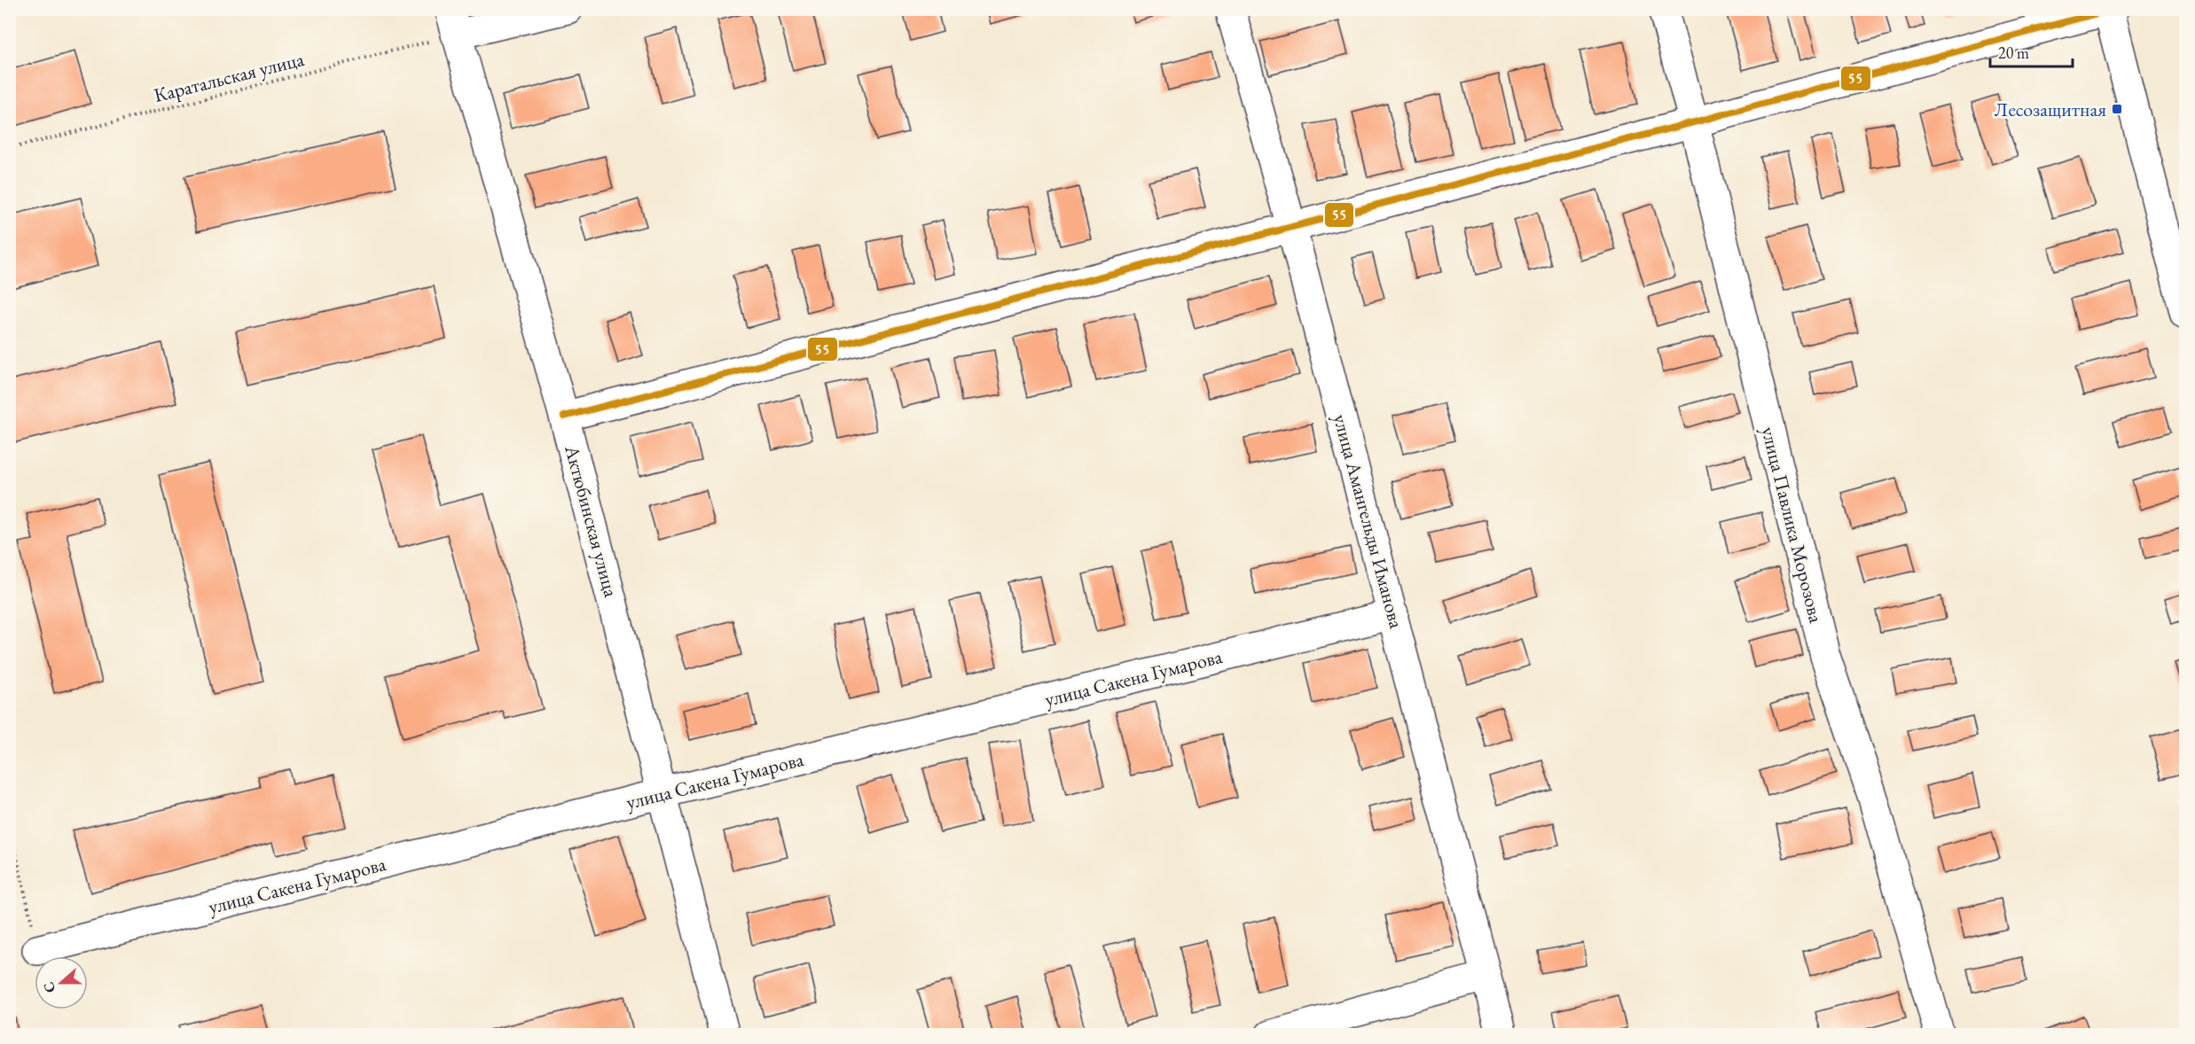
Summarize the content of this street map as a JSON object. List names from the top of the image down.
{
  "streets": {
    "street": [
      "Актюбинская улица",
      "улица Амангельды Иманова",
      "улица Павлика Морозова",
      "улица Сакена Гумарова"
    ],
    "path": ["Каратальская улица"]
  },
  "crossings": [
    ["Каратальская улица", "Актюбинская улица"],
    ["Актюбинская улица", "улица Сакена Гумарова"],
    ["улица Амангельды Иманова", "улица Сакена Гумарова"]
  ],
  "places": {
    "transit": ["Лесозащитная"]
  },
  "lines": ["transit line 55"],
  "scale_bar": "20 m",
  "north": "left"
}
